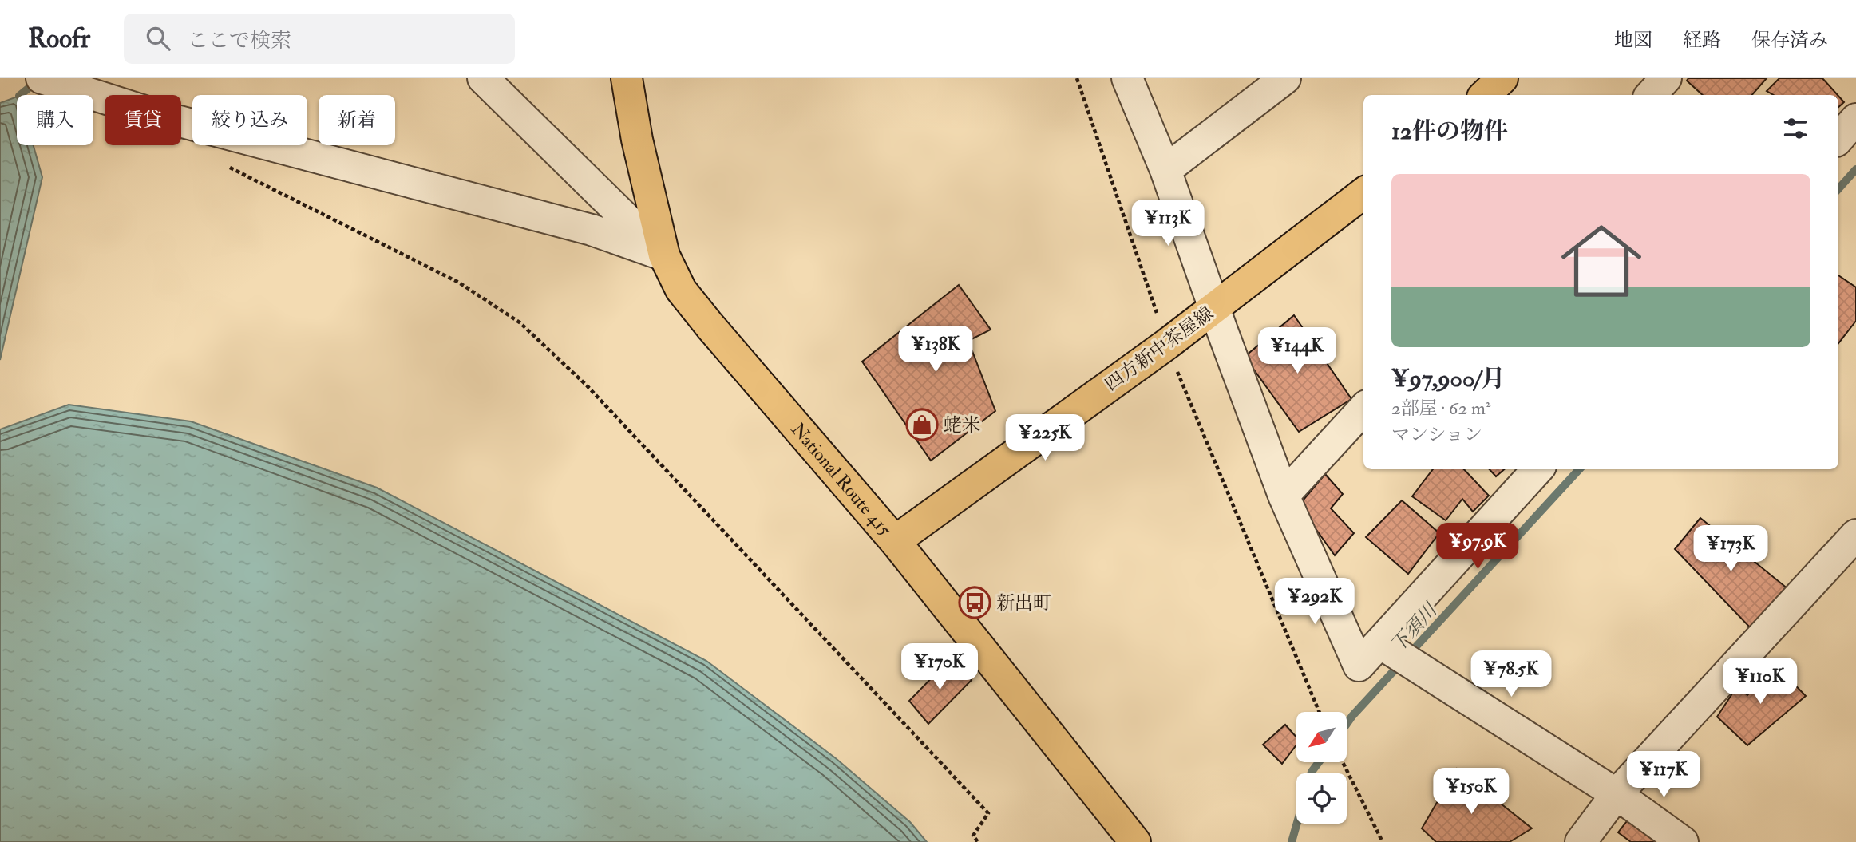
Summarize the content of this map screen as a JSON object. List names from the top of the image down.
{
  "streets": {
    "main road": ["四方新中茶屋線", "National Route 415"]
  },
  "crossings": [
    ["四方新中茶屋線", "National Route 415"]
  ],
  "water": ["下須川"],
  "places": {
    "shop": ["蛯米"],
    "bus stop": ["新出町"]
  },
  "north": "bottom left",
  "page": {
    "header": "Roofr",
    "search": "ここで検索",
    "nav": ["地図", "経路", "保存済み"],
    "chip": [
      "購入",
      "賃貸",
      "絞り込み",
      "新着"
    ],
    "heading": "12件の物件",
    "list": [
      {
        "name": "¥97,900/月",
        "note": "2部屋 · 62 m² · マンション"
      }
    ],
    "price": [
      "¥113K",
      "¥138K",
      "¥144K",
      "¥225K",
      "¥97.9K",
      "¥173K",
      "¥292K",
      "¥170K",
      "¥78.5K",
      "¥110K",
      "¥117K",
      "¥150K"
    ]
  }
}
